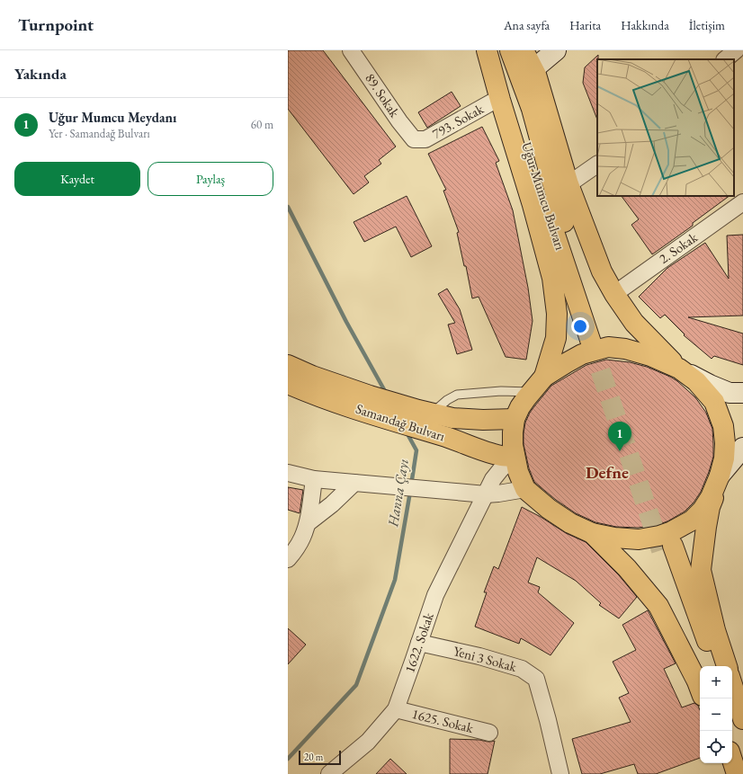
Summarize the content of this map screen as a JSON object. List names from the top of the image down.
{
  "streets": {
    "main road": ["Uğur Mumcu Bulvarı", "Samandağ Bulvarı"],
    "street": [
      "89. Sokak",
      "793. Sokak",
      "2. Sokak",
      "1622. Sokak",
      "Yeni 3 Sokak",
      "1625. Sokak"
    ]
  },
  "crossings": [
    ["89. Sokak", "793. Sokak"],
    ["Samandağ Bulvarı", "1622. Sokak"],
    ["1622. Sokak", "Yeni 3 Sokak"],
    ["1622. Sokak", "1625. Sokak"]
  ],
  "districts": ["Defne"],
  "water": ["Hanna Çayı"],
  "scale_bar": "20 m",
  "page": {
    "header": "Turnpoint",
    "nav": [
      "Ana sayfa",
      "Harita",
      "Hakkında",
      "İletişim"
    ],
    "heading": "Yakında",
    "list": [
      {
        "mark": "1",
        "name": "Uğur Mumcu Meydanı",
        "note": "Yer · Samandağ Bulvarı",
        "value": "60 m"
      }
    ],
    "buttons": ["Kaydet", "Paylaş"],
    "pins": "1",
    "map_buttons": ["+", "−"],
    "scale": "20 m"
  }
}
